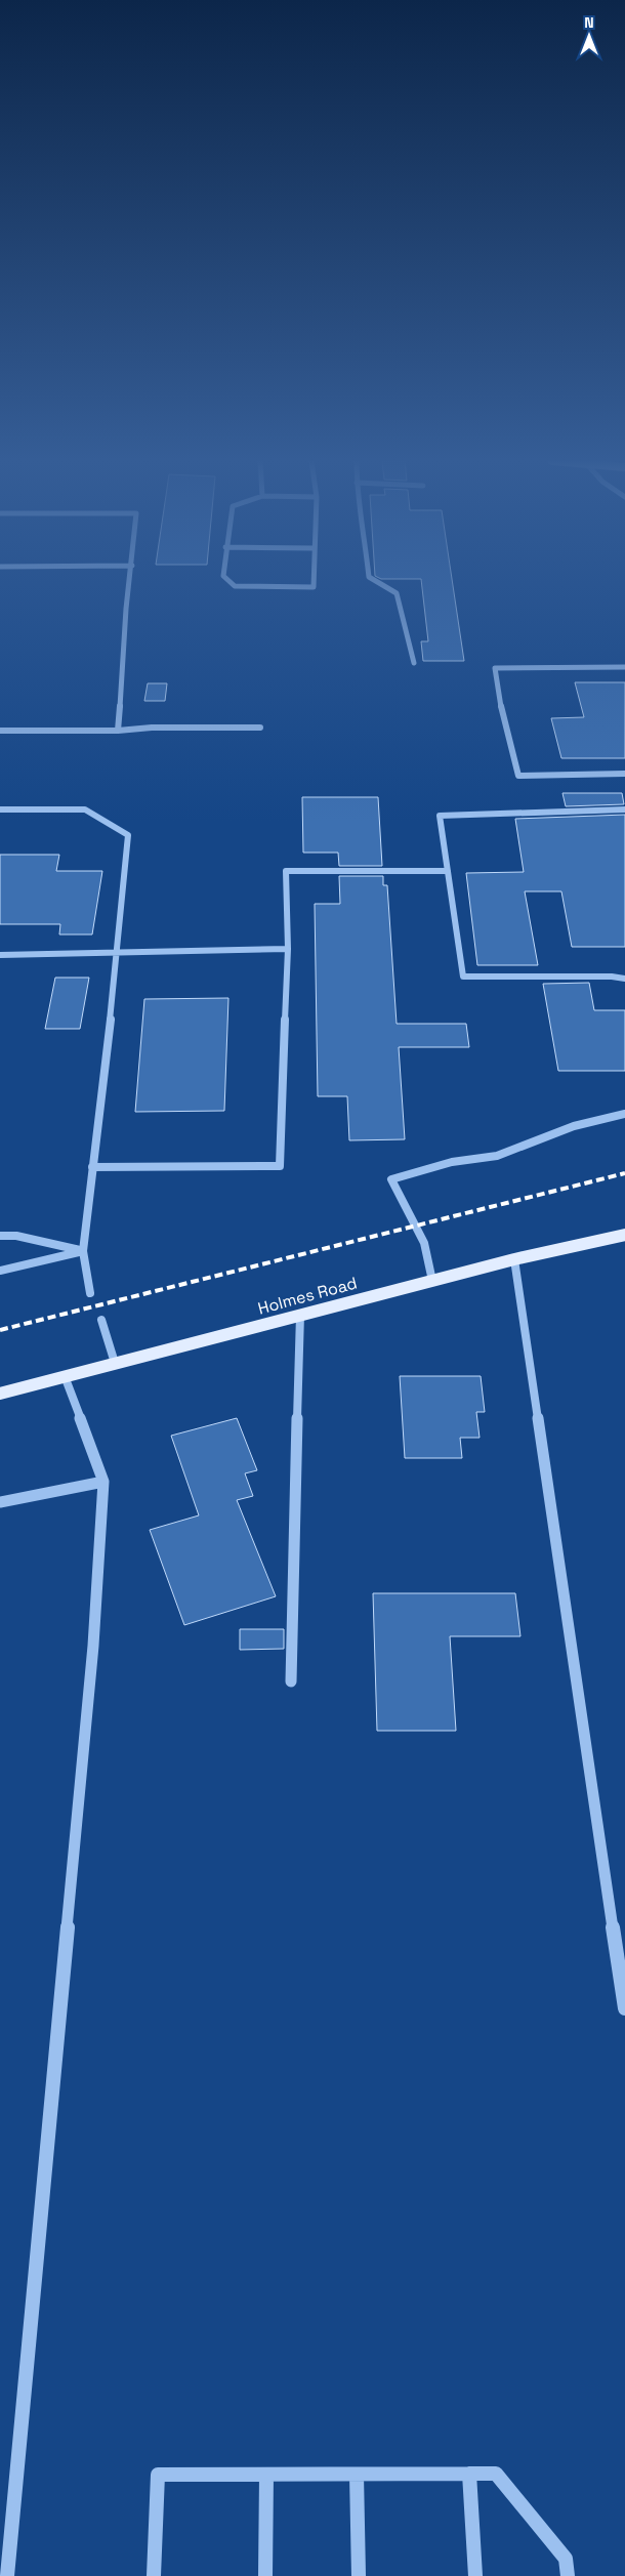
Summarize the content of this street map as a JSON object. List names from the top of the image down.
{
  "streets": {
    "main road": ["Holmes Road"]
  },
  "north": "top"
}
